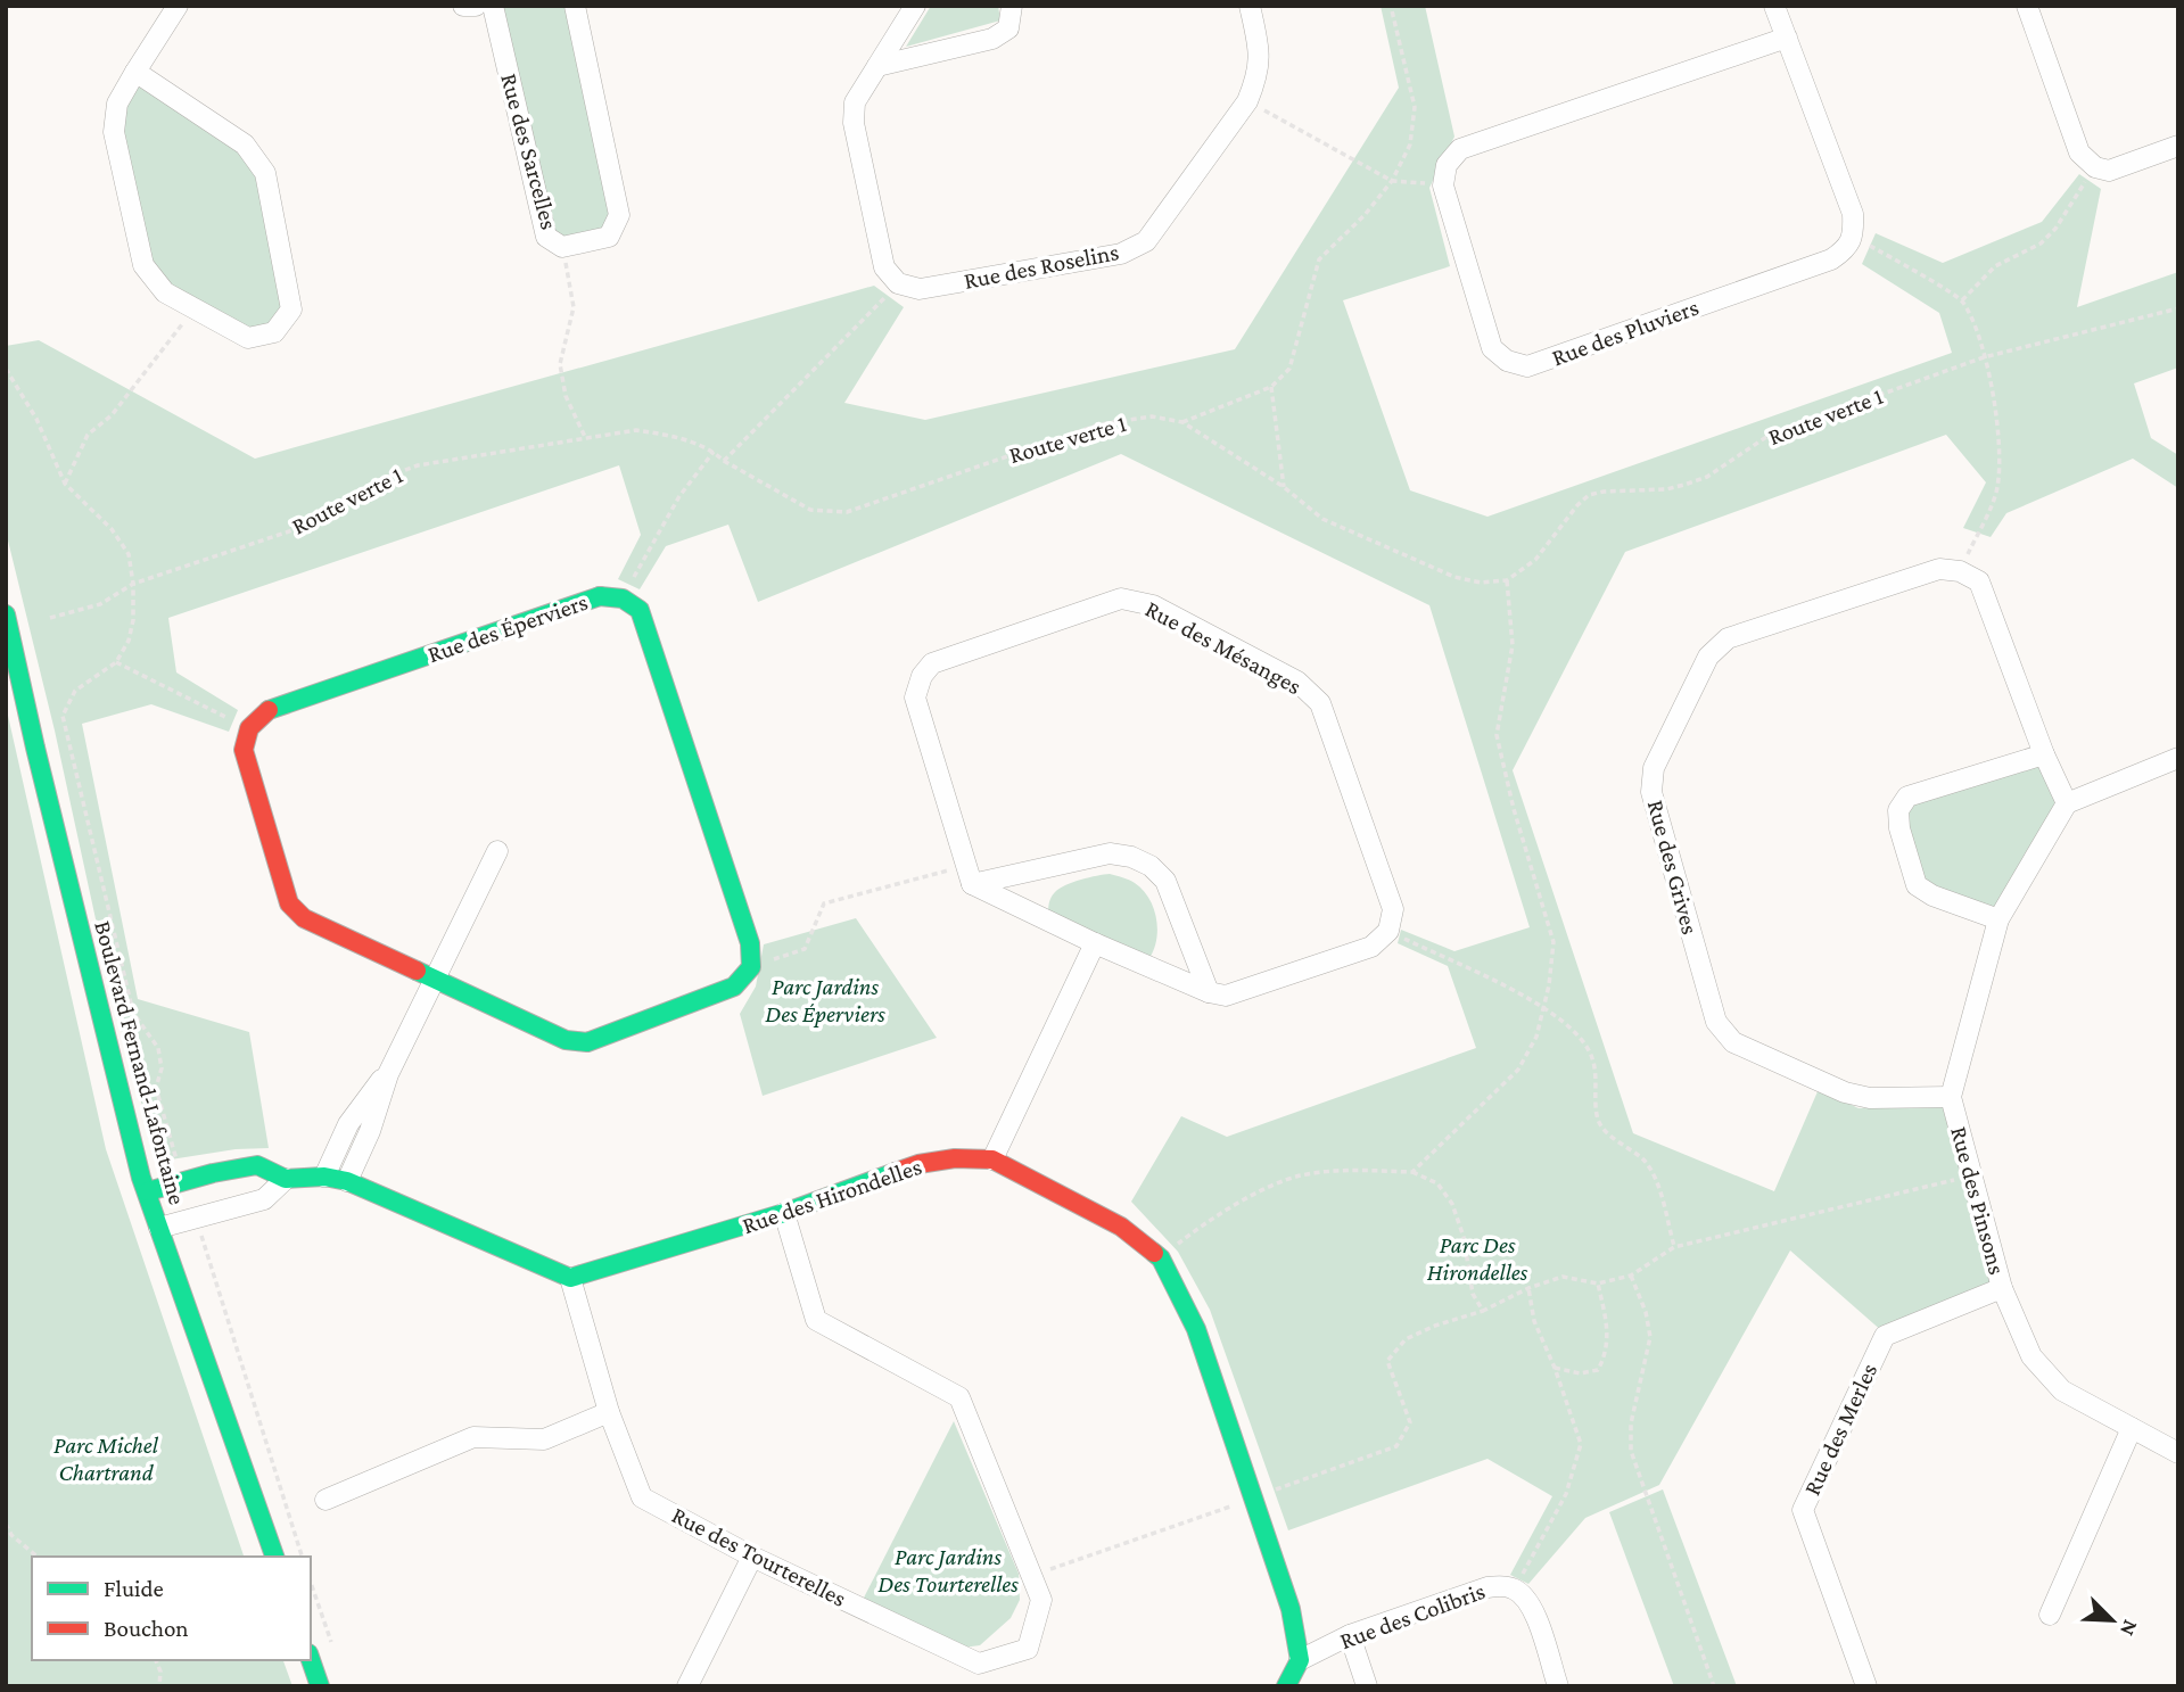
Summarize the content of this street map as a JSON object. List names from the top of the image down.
{
  "streets": {
    "street": [
      "Rue des Sarcelles",
      "Rue des Roselins",
      "Rue des Pluviers",
      "Rue des Éperviers",
      "Rue des Mésanges",
      "Rue des Grives",
      "Boulevard Fernand-Lafontaine",
      "Rue des Hirondelles",
      "Rue des Pinsons",
      "Rue des Merles",
      "Rue des Tourterelles",
      "Rue des Colibris"
    ],
    "path": ["Route verte 1"]
  },
  "crossings": [
    ["Rue des Grives", "Rue des Pinsons"],
    ["Rue des Hirondelles", "Rue des Tourterelles"],
    ["Rue des Hirondelles", "Rue des Colibris"],
    ["Rue des Pinsons", "Rue des Merles"]
  ],
  "parks": [
    "Parc Jardins Des Éperviers",
    "Parc Des Hirondelles",
    "Parc Michel Chartrand",
    "Parc Jardins Des Tourterelles"
  ],
  "legend": ["Fluide", "Bouchon"],
  "north": "bottom right"
}
